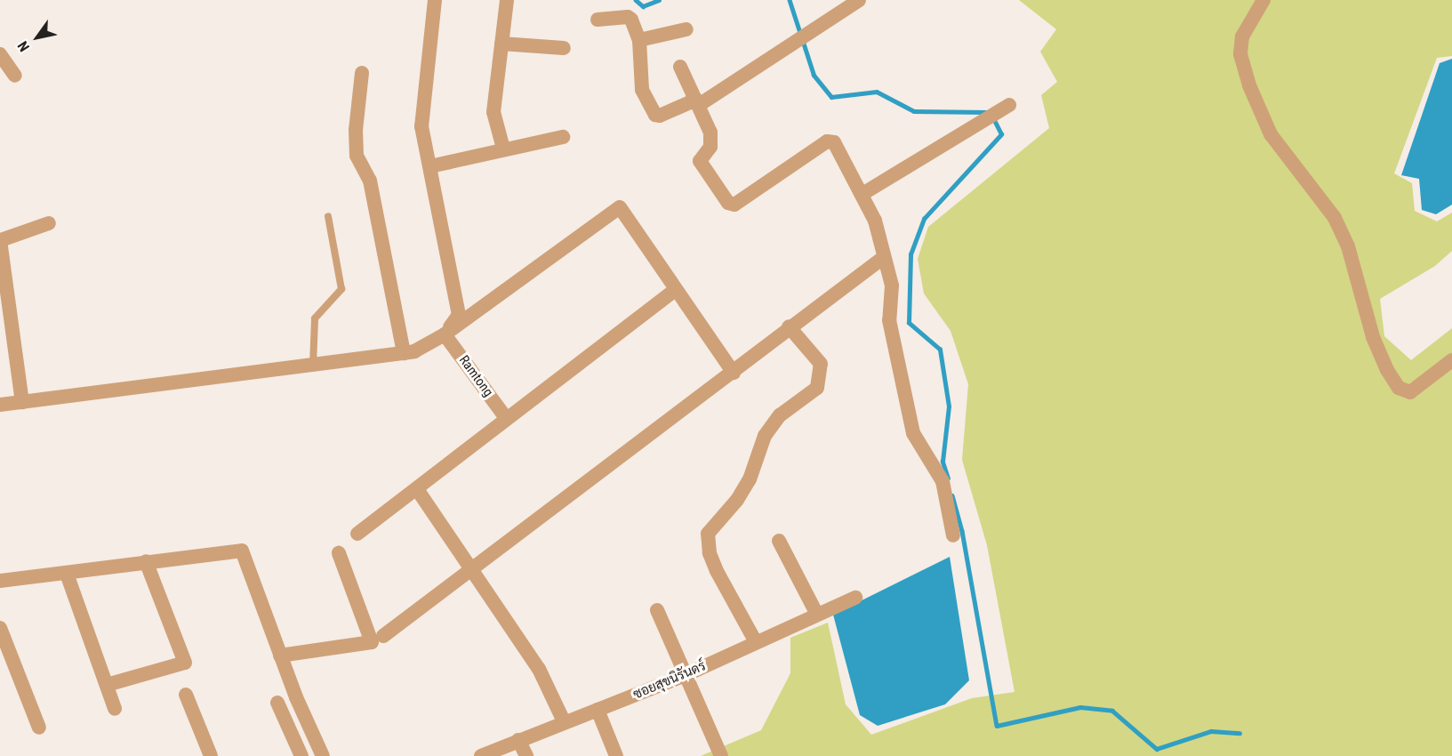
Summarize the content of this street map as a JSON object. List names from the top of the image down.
{
  "streets": {
    "street": ["Ramtong", "ซอยสุขนิรันดร์"]
  },
  "north": "bottom left"
}
